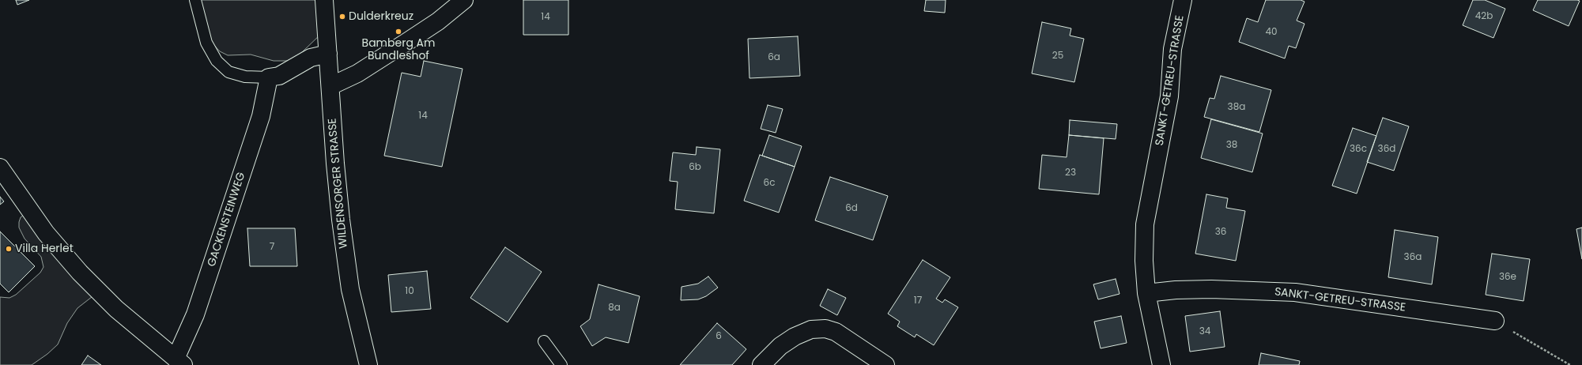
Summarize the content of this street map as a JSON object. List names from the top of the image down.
{
  "streets": {
    "street": ["SANKT-GETREU-STRASSE", "WILDENSORGER STRASSE", "GACKENSTEINWEG"]
  },
  "places": ["Dulderkreuz", "Bamberg Am Bundleshof", "Villa Herlet"],
  "house_numbers": [
    "42b",
    "14",
    "40",
    "25",
    "6a",
    "38a",
    "14",
    "38",
    "36c",
    "36d",
    "6b",
    "23",
    "6c",
    "6d",
    "36",
    "7",
    "36a",
    "36e",
    "10",
    "17",
    "8a",
    "34",
    "6"
  ]
}
